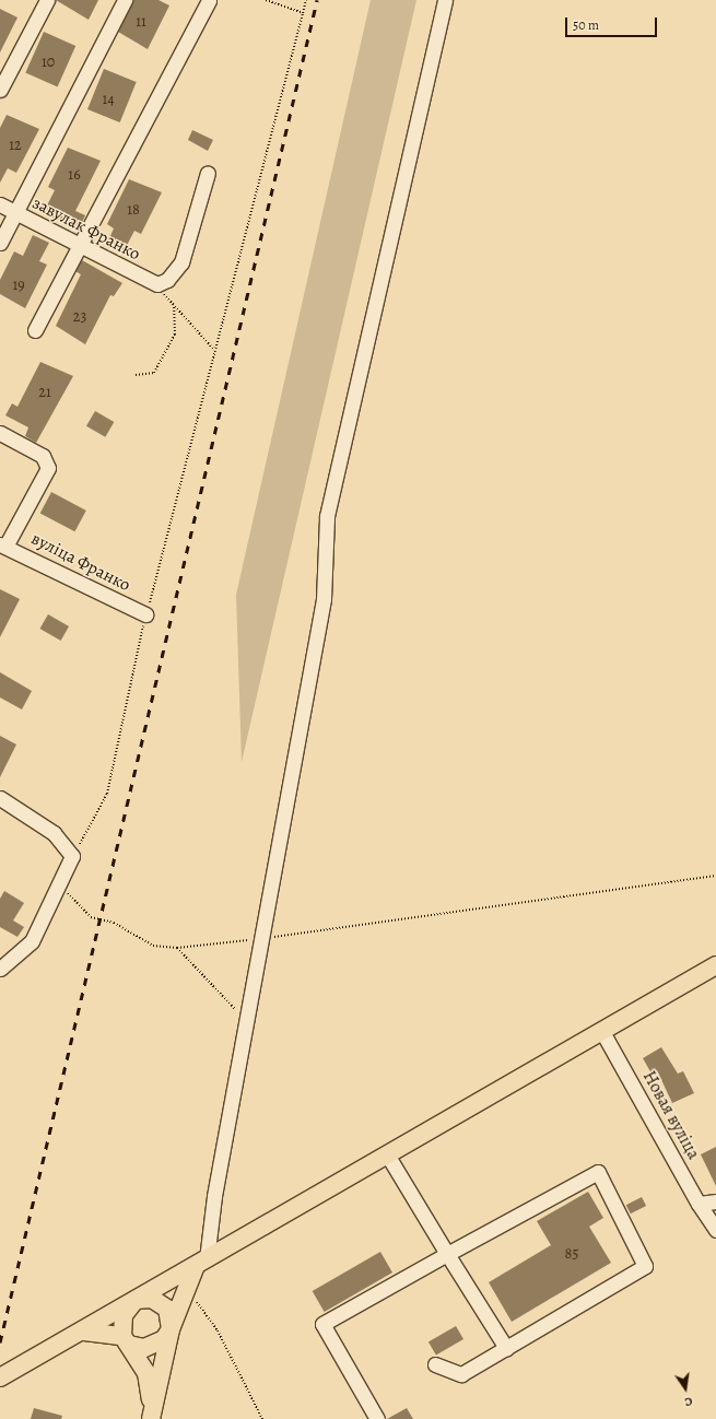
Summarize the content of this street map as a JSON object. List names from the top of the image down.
{
  "streets": {
    "street": ["завулак Франко", "вуліца Франко", "Новая вуліца"]
  },
  "house_numbers": [
    "11",
    "10",
    "14",
    "12",
    "16",
    "18",
    "19",
    "23",
    "21",
    "85"
  ],
  "scale_bar": "50 m",
  "north": "bottom"
}
